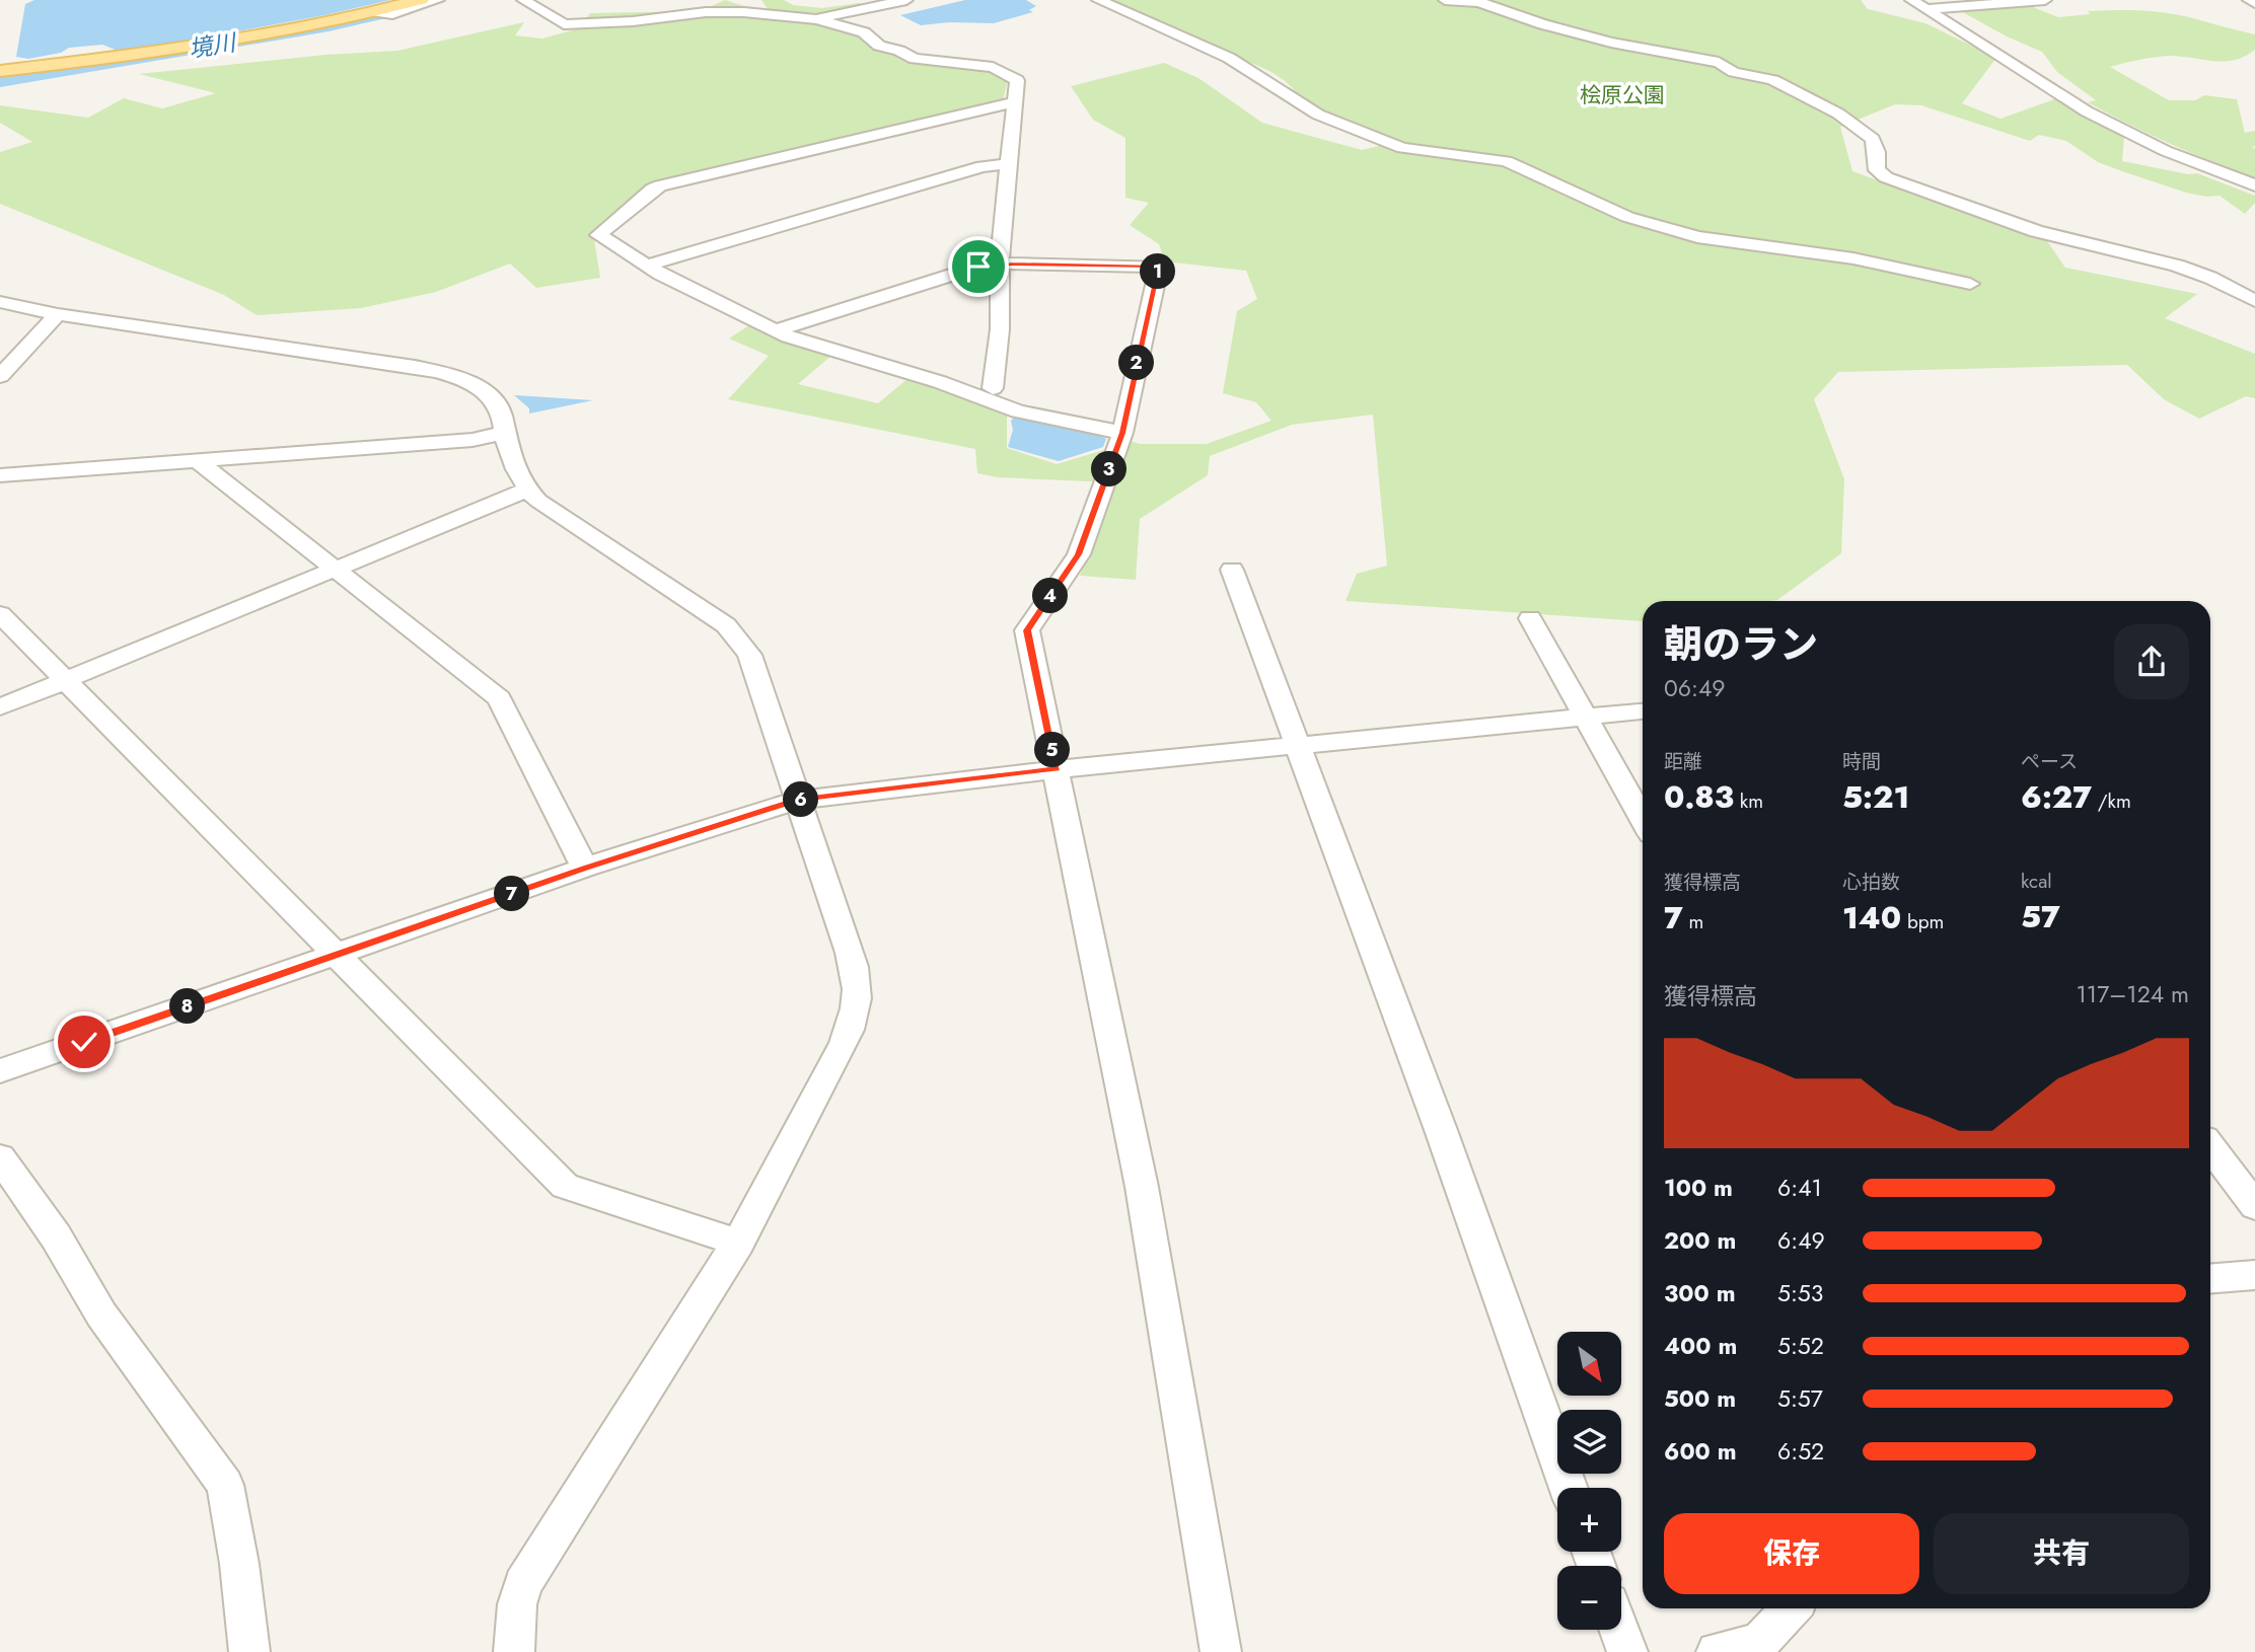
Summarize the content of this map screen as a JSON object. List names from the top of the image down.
{
  "water": ["境川"],
  "parks": ["桧原公園"],
  "north": "bottom right",
  "page": {
    "pins": [
      "1",
      "2",
      "3",
      "4",
      "5",
      "6",
      "7",
      "8"
    ],
    "heading": ["朝のラン", "06:49"],
    "stats": [
      ["距離", "0.83 km"],
      ["時間", "5:21"],
      ["ペース", "6:27 /km"],
      ["獲得標高", "7 m"],
      ["心拍数", "140 bpm"],
      ["kcal", "57"]
    ],
    "chart": ["獲得標高", "117–124 m"],
    "list": [
      {
        "name": "100 m",
        "note": "6:41"
      },
      {
        "name": "200 m",
        "note": "6:49"
      },
      {
        "name": "300 m",
        "note": "5:53"
      },
      {
        "name": "400 m",
        "note": "5:52"
      },
      {
        "name": "500 m",
        "note": "5:57"
      },
      {
        "name": "600 m",
        "note": "6:52"
      }
    ],
    "map_buttons": ["+", "−"],
    "buttons": ["保存", "共有"]
  }
}
